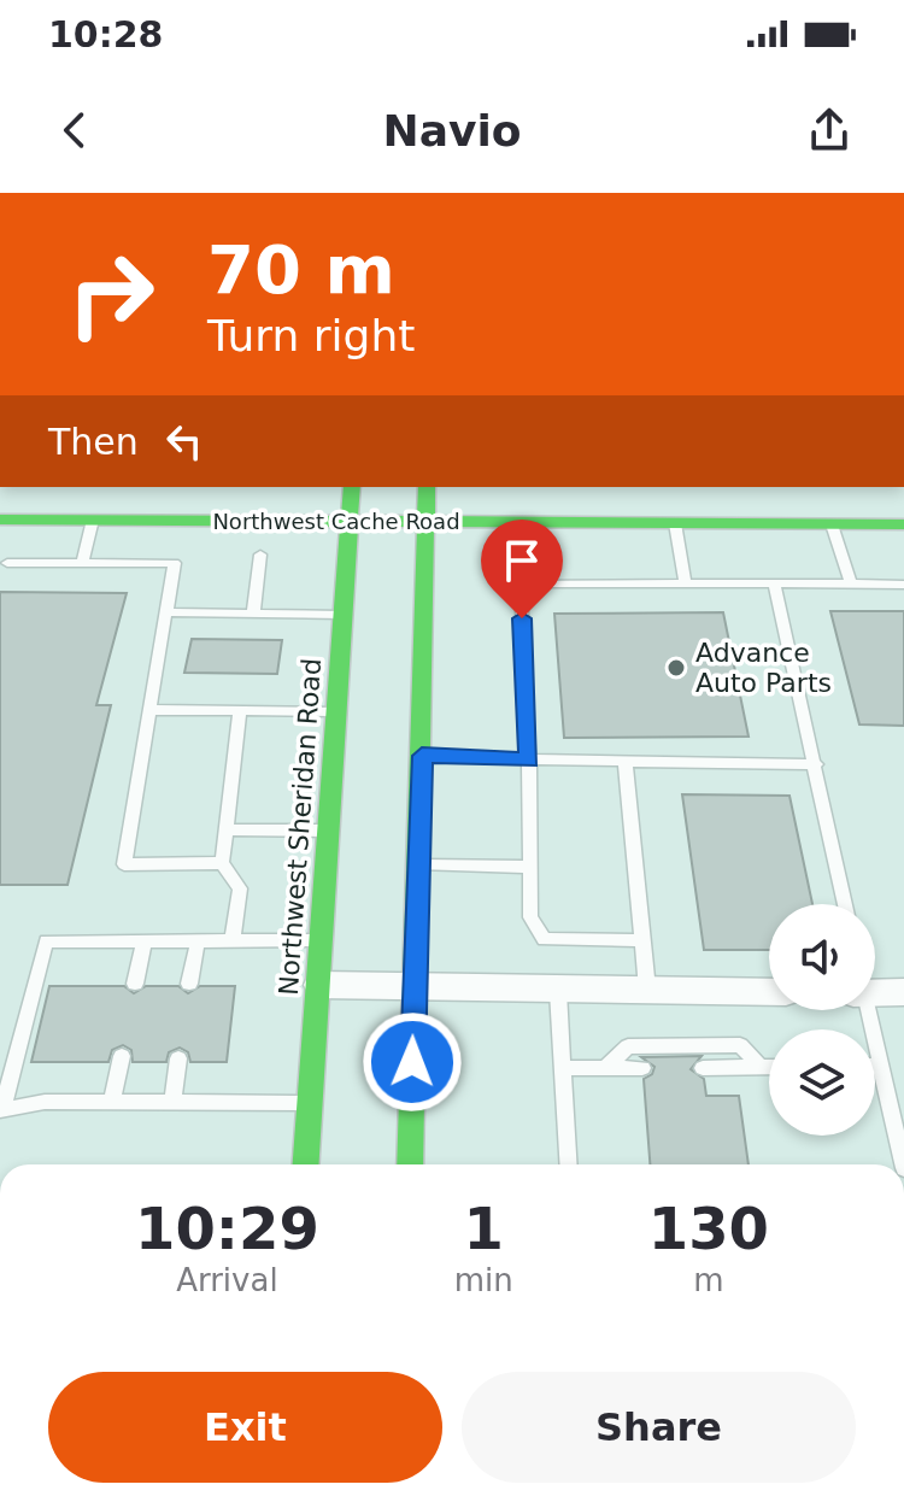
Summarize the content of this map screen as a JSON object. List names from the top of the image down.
{
  "streets": {
    "main road": ["Northwest Cache Road", "Northwest Sheridan Road"]
  },
  "crossings": [
    ["Northwest Cache Road", "Northwest Sheridan Road"]
  ],
  "places": ["Advance Auto Parts"],
  "page": {
    "status": "10:28",
    "header": "Navio",
    "turn": ["70 m", "Turn right"],
    "then": "Then",
    "eta": [
      "10:29",
      "Arrival",
      "1",
      "min",
      "130",
      "m"
    ],
    "buttons": ["Exit", "Share"]
  }
}
